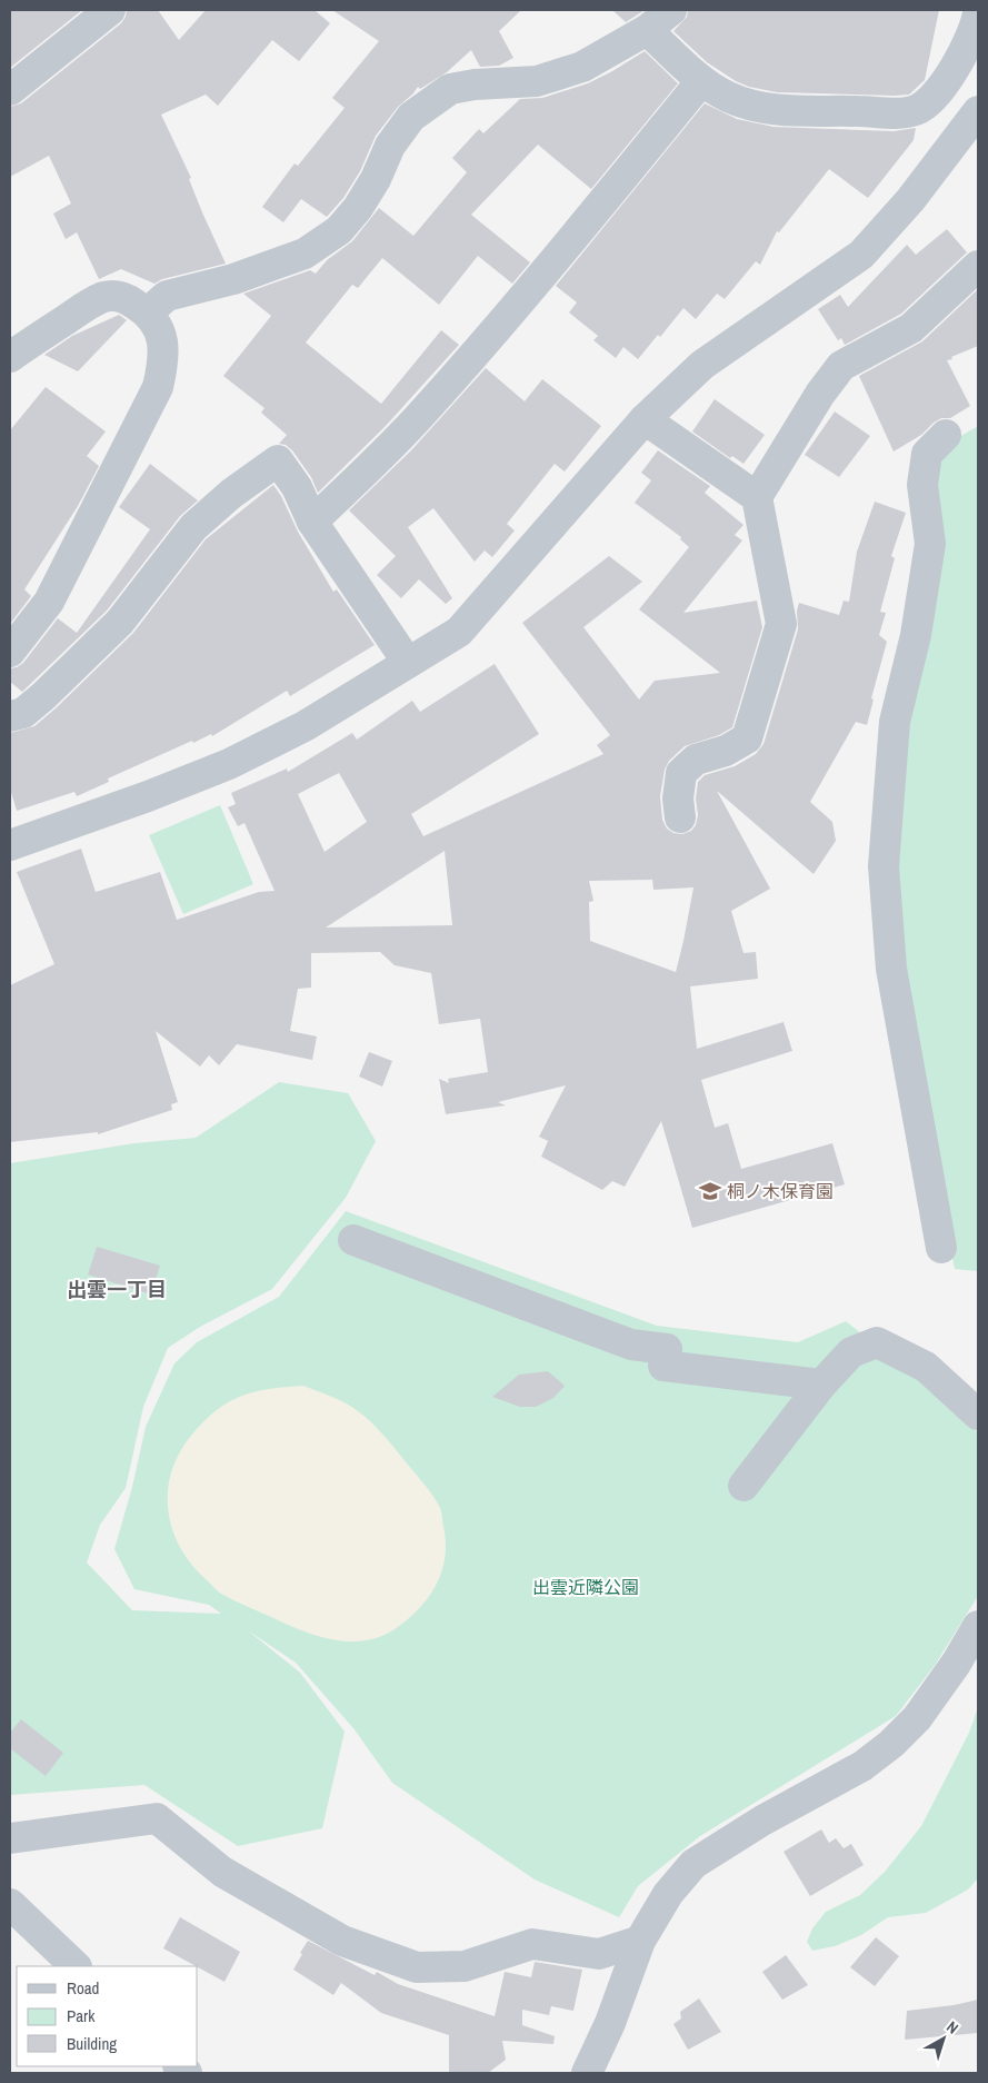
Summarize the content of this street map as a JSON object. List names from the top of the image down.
{
  "districts": ["出雲一丁目"],
  "parks": ["出雲近隣公園"],
  "places": {
    "school or university": ["桐ノ木保育園"]
  },
  "legend": ["Road", "Park", "Building"],
  "north": "top right"
}
